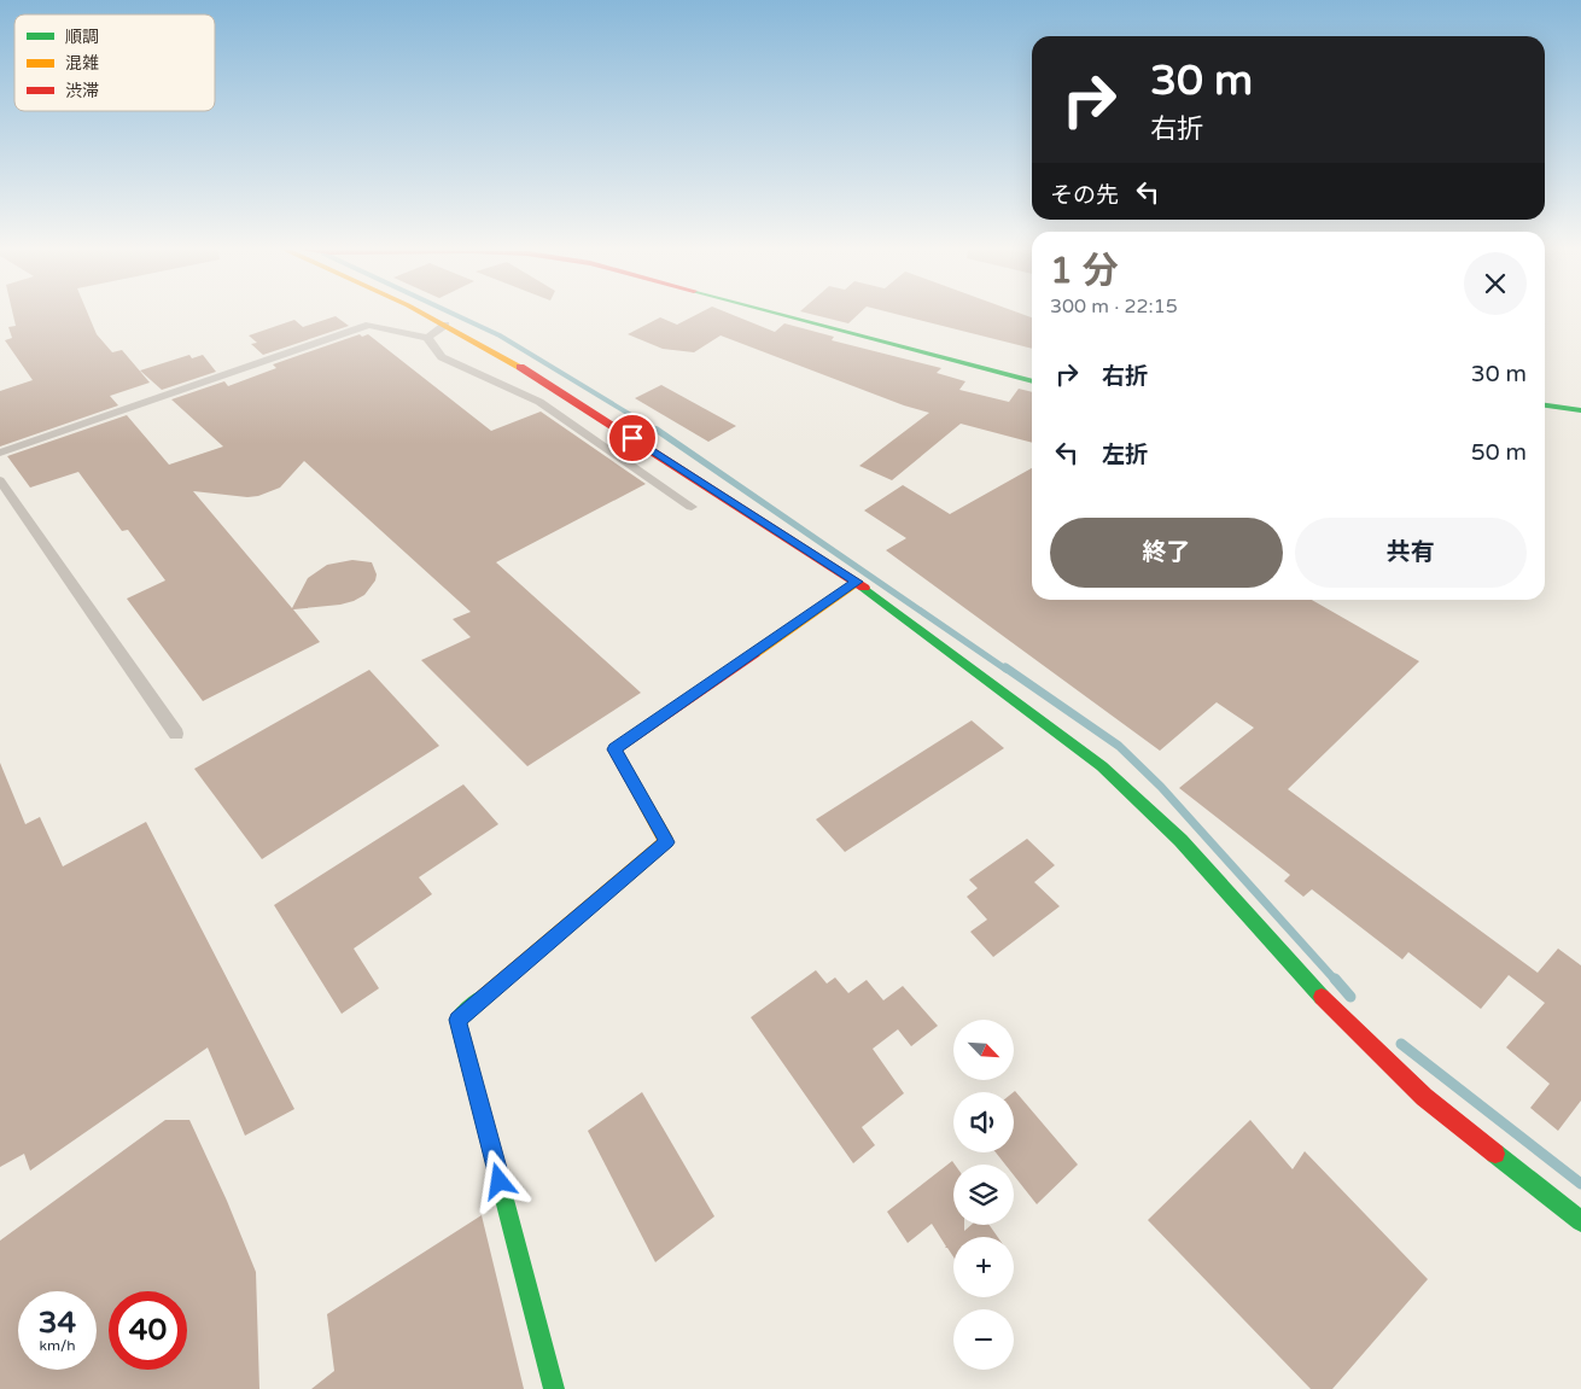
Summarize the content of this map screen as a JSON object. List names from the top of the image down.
{
  "legend": ["順調", "混雑", "渋滞"],
  "north": "bottom right",
  "page": {
    "turn": ["30 m", "右折"],
    "then": "その先",
    "heading": ["1 分", "300 m · 22:15"],
    "list": [
      {
        "name": "右折",
        "value": "30 m"
      },
      {
        "name": "左折",
        "value": "50 m"
      }
    ],
    "buttons": ["終了", "共有"],
    "map_buttons": ["+", "−"],
    "speed": "34 km/h",
    "limit": "40"
  }
}
